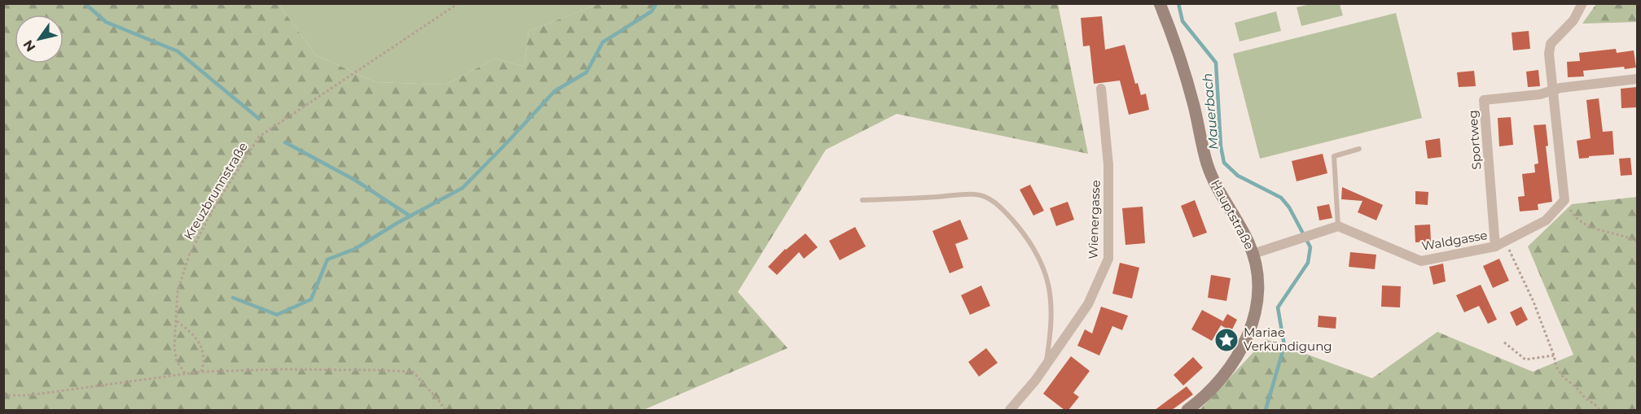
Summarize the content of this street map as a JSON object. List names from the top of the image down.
{
  "streets": {
    "main road": ["Hauptstraße"],
    "street": ["Sportweg", "Wienergasse", "Waldgasse"],
    "path": ["Kreuzbrunnstraße"]
  },
  "crossings": [
    ["Sportweg", "Waldgasse"]
  ],
  "water": ["Mauerbach"],
  "places": {
    "place": ["Mariae Verkündigung"]
  },
  "north": "bottom left"
}
